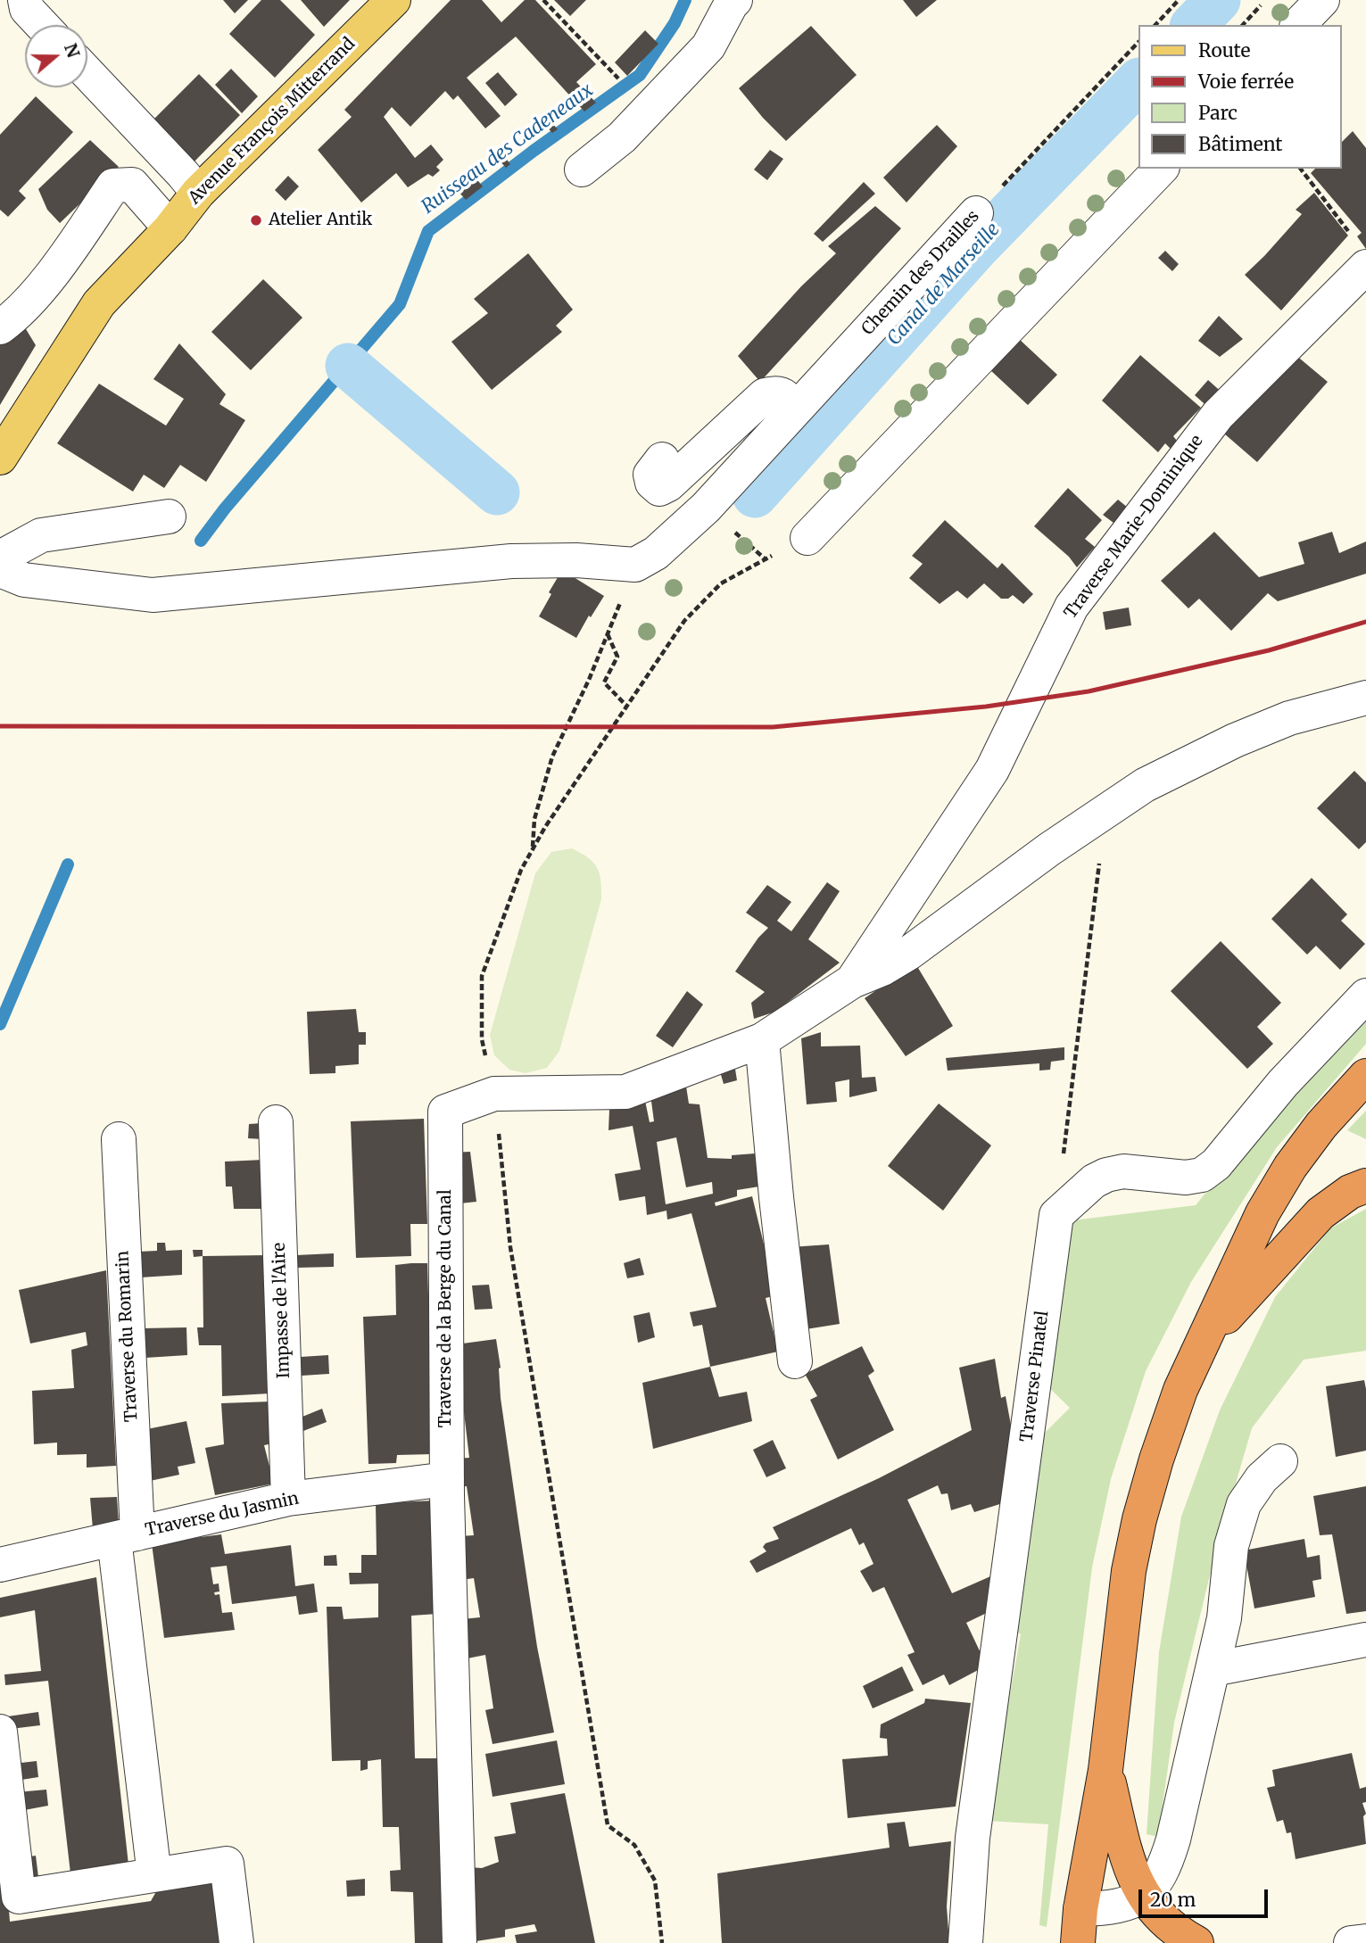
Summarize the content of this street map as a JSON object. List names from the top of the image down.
{
  "streets": {
    "main road": ["Avenue François Mitterrand"],
    "street": [
      "Chemin des Drailles",
      "Traverse Marie-Dominique",
      "Traverse de la Berge du Canal",
      "Impasse de l'Aire",
      "Traverse du Romarin",
      "Traverse Pinatel",
      "Traverse du Jasmin"
    ]
  },
  "crossings": [
    ["Traverse Marie-Dominique", "Traverse de la Berge du Canal"],
    ["Traverse de la Berge du Canal", "Traverse du Jasmin"],
    ["Impasse de l'Aire", "Traverse du Jasmin"],
    ["Traverse du Romarin", "Traverse du Jasmin"]
  ],
  "water": ["Ruisseau des Cadeneaux", "Canal de Marseille"],
  "places": ["Atelier Antik"],
  "legend": [
    "Route",
    "Voie ferrée",
    "Parc",
    "Bâtiment"
  ],
  "scale_bar": "20 m",
  "north": "right"
}
